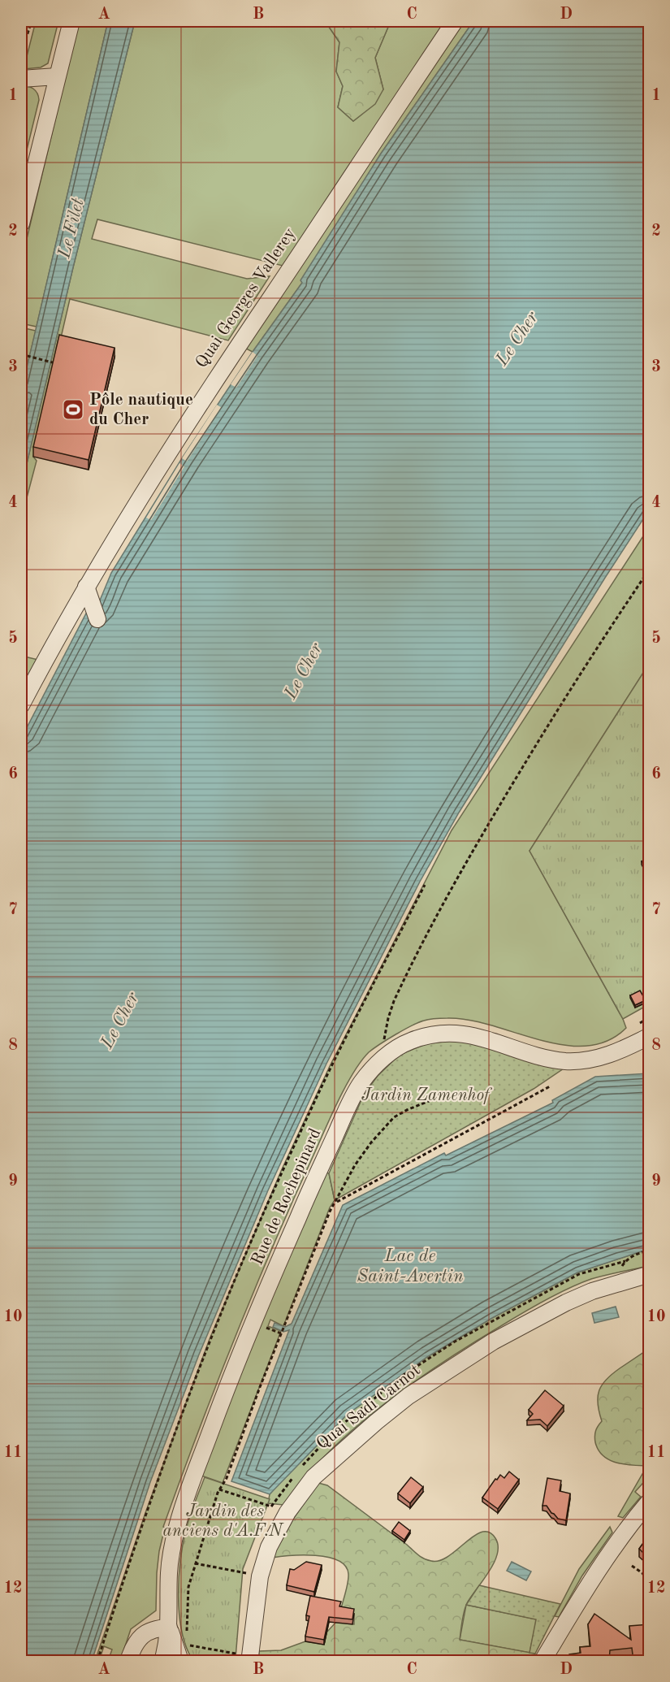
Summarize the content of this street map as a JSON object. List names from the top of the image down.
{
  "streets": {
    "street": ["Quai Georges Vallerey", "Rue de Rochepinard", "Quai Sadi Carnot"]
  },
  "water": ["Le Filet", "Le Cher", "Lac de Saint-Avertin"],
  "parks": ["Jardin Zamenhof", "Jardin des anciens d'A.F.N."],
  "places": {
    "sports": ["Pôle nautique du Cher"]
  },
  "grid": {
    "columns": [
      "A",
      "B",
      "C",
      "D"
    ],
    "rows": [
      "1",
      "2",
      "3",
      "4",
      "5",
      "6",
      "7",
      "8",
      "9",
      "10",
      "11",
      "12"
    ]
  }
}
